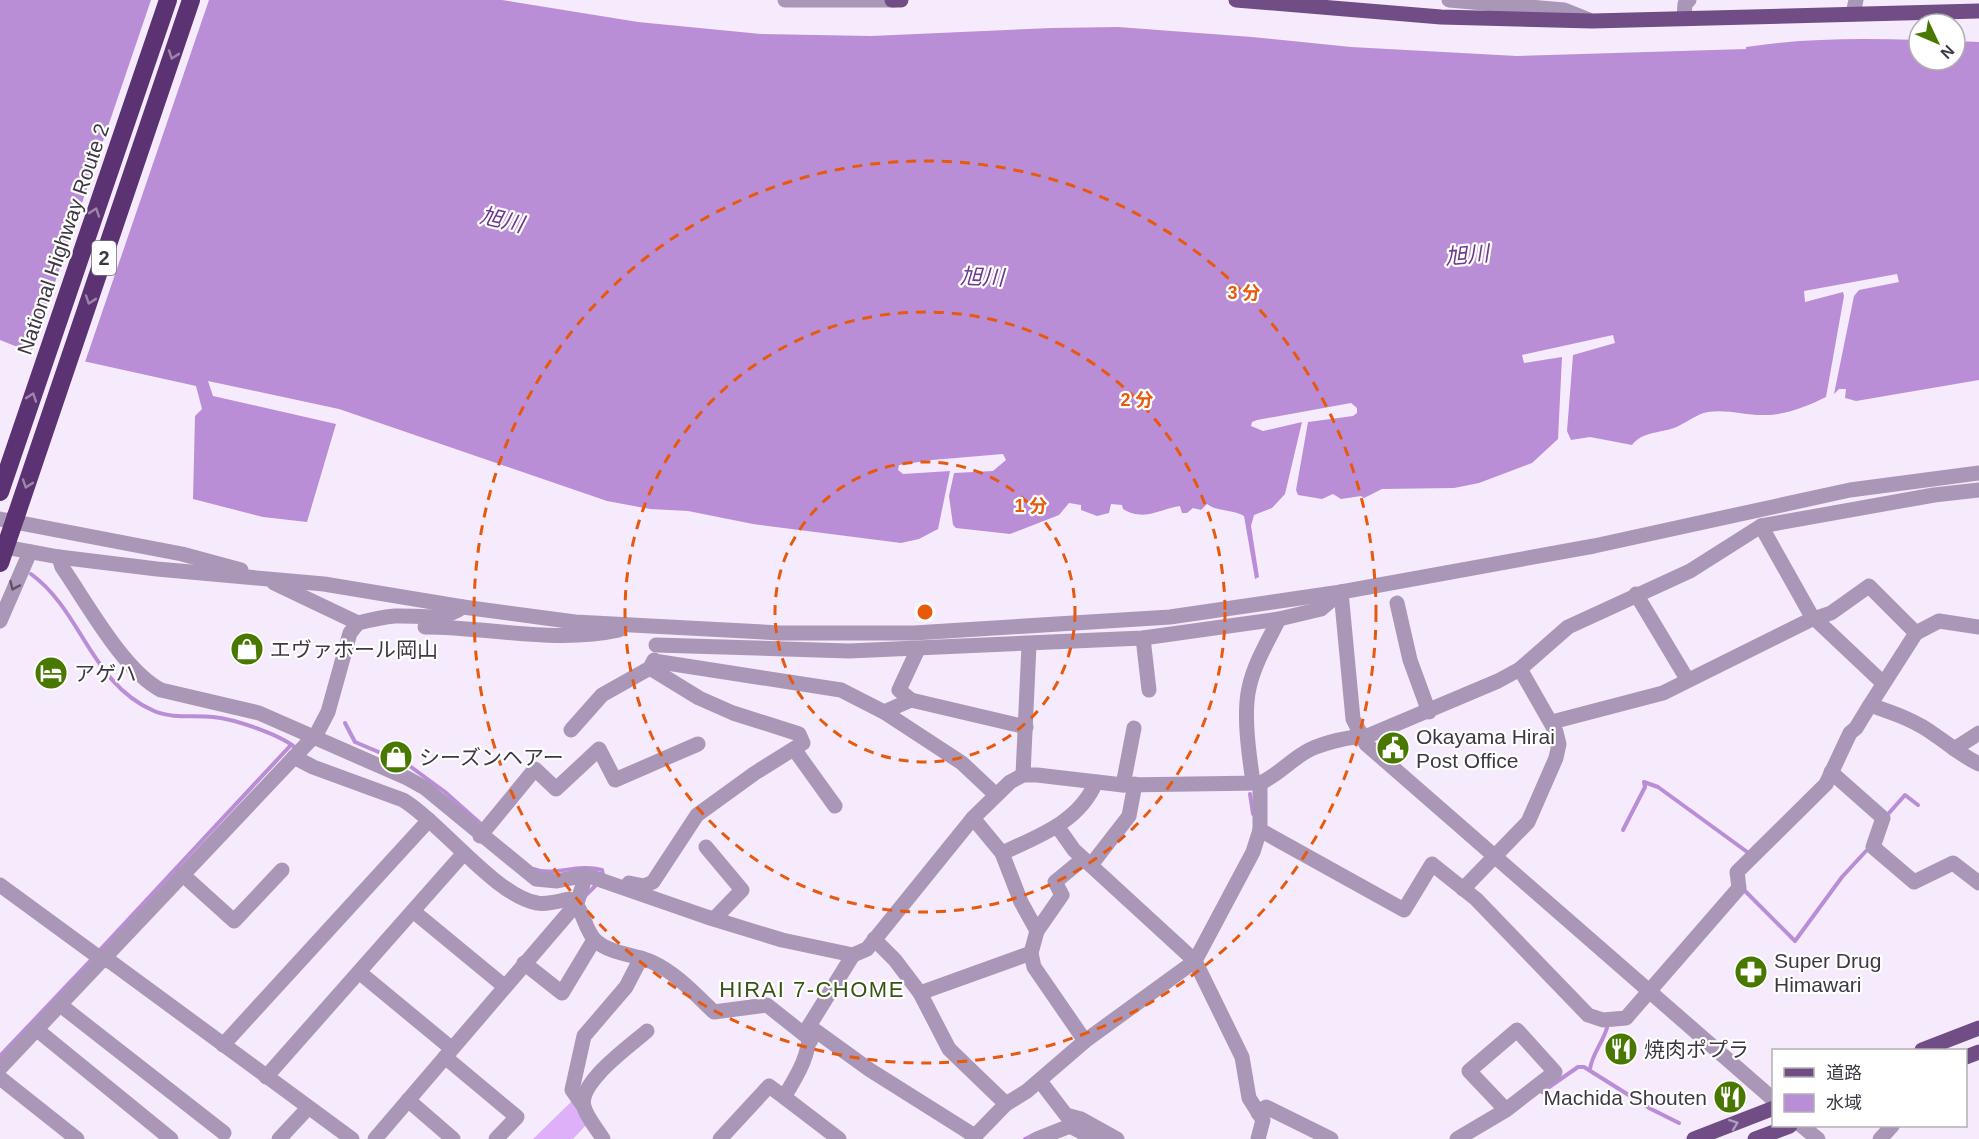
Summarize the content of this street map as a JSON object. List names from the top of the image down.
{
  "streets": {
    "highway": ["National Highway Route 2", "2"]
  },
  "districts": ["HIRAI 7-CHOME"],
  "water": ["旭川"],
  "places": {
    "shop": ["エヴァホール岡山", "シーズンヘアー"],
    "hotel": ["アゲハ"],
    "public building": ["Okayama Hirai Post Office"],
    "pharmacy": ["Super Drug Himawari"],
    "restaurant": ["焼肉ポプラ", "Machida Shouten"]
  },
  "legend": ["道路", "水域"],
  "north": "bottom right",
  "rings": ["3 分", "2 分", "1 分"]
}
